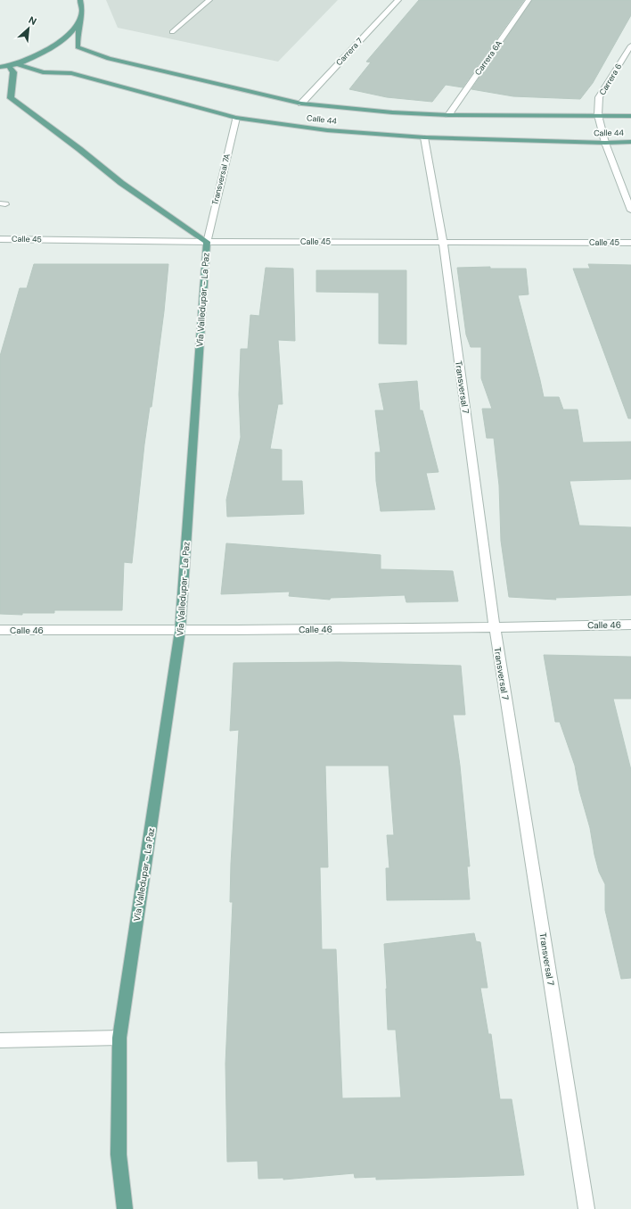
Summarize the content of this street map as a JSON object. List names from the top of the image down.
{
  "streets": {
    "main road": ["Calle 44", "Vía Valledupar - La Paz"],
    "street": [
      "Carrera 7",
      "Carrera 6A",
      "Carrera 6",
      "Transversal 7A",
      "Calle 45",
      "Transversal 7",
      "Calle 46"
    ]
  },
  "crossings": [
    ["Carrera 7", "Calle 44"],
    ["Carrera 6A", "Calle 44"],
    ["Carrera 6", "Calle 44"],
    ["Calle 44", "Transversal 7A"],
    ["Calle 44", "Transversal 7"],
    ["Transversal 7A", "Calle 45"],
    ["Transversal 7A", "Vía Valledupar - La Paz"],
    ["Calle 45", "Vía Valledupar - La Paz"],
    ["Calle 45", "Transversal 7"],
    ["Vía Valledupar - La Paz", "Calle 46"],
    ["Transversal 7", "Calle 46"]
  ],
  "north": "top right"
}
